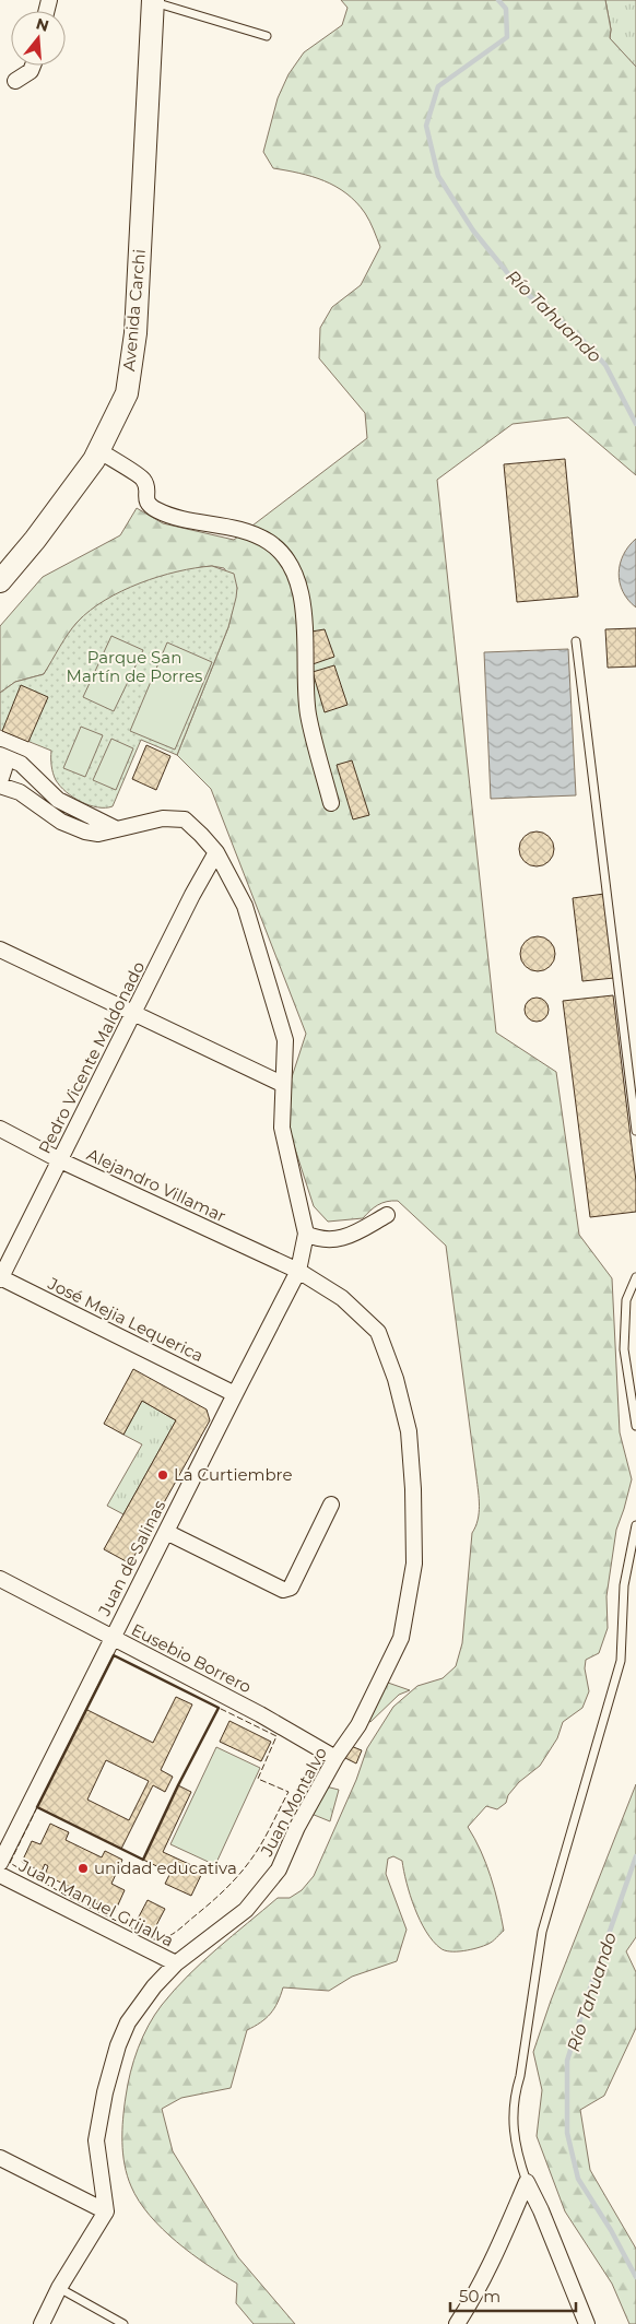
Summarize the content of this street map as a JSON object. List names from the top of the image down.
{
  "streets": {
    "street": [
      "Avenida Carchi",
      "Pedro Vicente Maldonado",
      "Alejandro Villamar",
      "José Mejia Lequerica",
      "Juan de Salinas",
      "Eusebio Borrero",
      "Juan Montalvo",
      "Juan Manuel Grijalva"
    ]
  },
  "crossings": [
    ["Pedro Vicente Maldonado", "Alejandro Villamar"],
    ["Pedro Vicente Maldonado", "José Mejia Lequerica"],
    ["Alejandro Villamar", "Juan de Salinas"],
    ["Alejandro Villamar", "Juan Montalvo"],
    ["José Mejia Lequerica", "Juan de Salinas"],
    ["Juan de Salinas", "Eusebio Borrero"],
    ["Juan de Salinas", "Juan Montalvo"],
    ["Eusebio Borrero", "Juan Montalvo"],
    ["Juan Montalvo", "Juan Manuel Grijalva"]
  ],
  "water": ["Río Tahuando"],
  "parks": ["Parque San Martín de Porres"],
  "places": ["La Curtiembre", "unidad educativa"],
  "scale_bar": "50 m",
  "north": "top"
}
